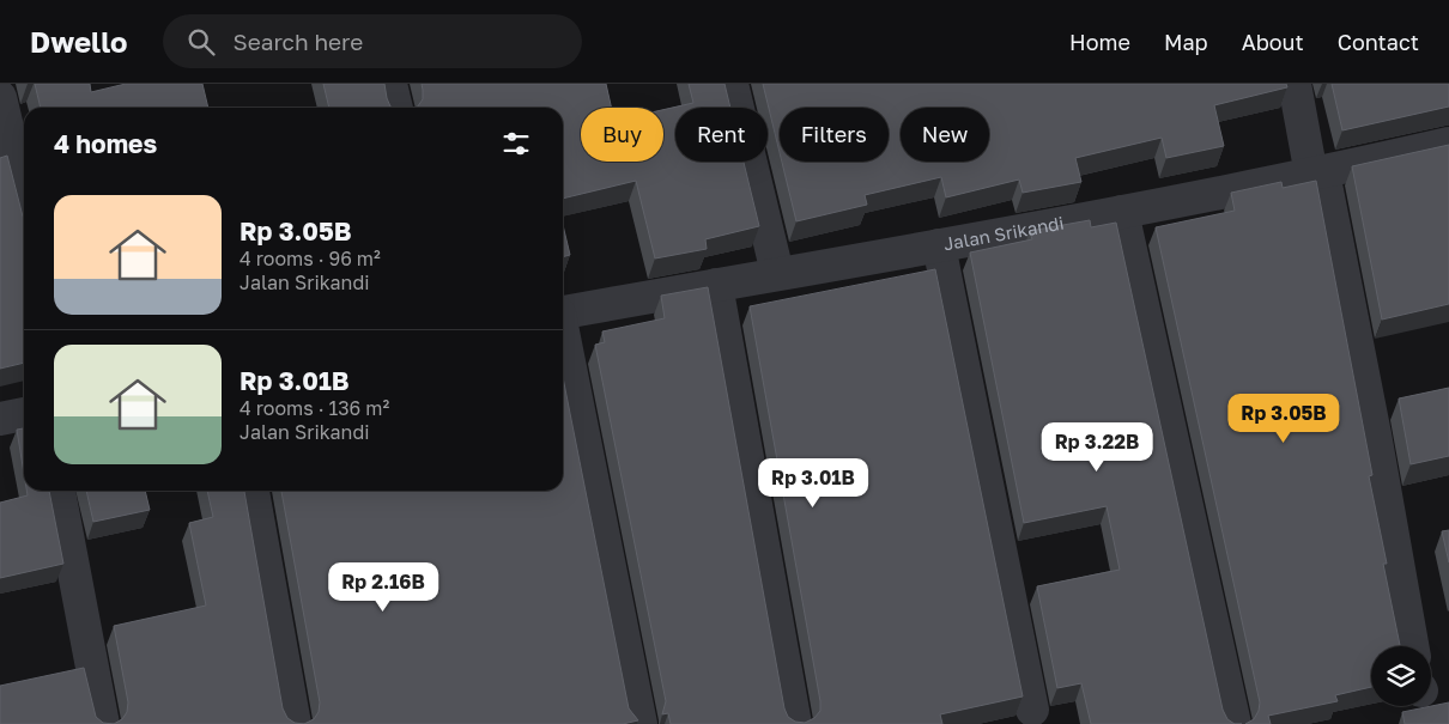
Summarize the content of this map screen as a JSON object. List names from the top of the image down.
{
  "streets": {
    "street": ["Jalan Srikandi"]
  },
  "page": {
    "header": "Dwello",
    "search": "Search here",
    "nav": [
      "Home",
      "Map",
      "About",
      "Contact"
    ],
    "chip": [
      "Buy",
      "Rent",
      "Filters",
      "New"
    ],
    "heading": "4 homes",
    "list": [
      {
        "name": "Rp 3.05B",
        "note": "4 rooms · 96 m² · Jalan Srikandi"
      },
      {
        "name": "Rp 3.01B",
        "note": "4 rooms · 136 m² · Jalan Srikandi"
      }
    ],
    "price": [
      "Rp 3.05B",
      "Rp 3.22B",
      "Rp 3.01B",
      "Rp 2.16B"
    ]
  }
}
